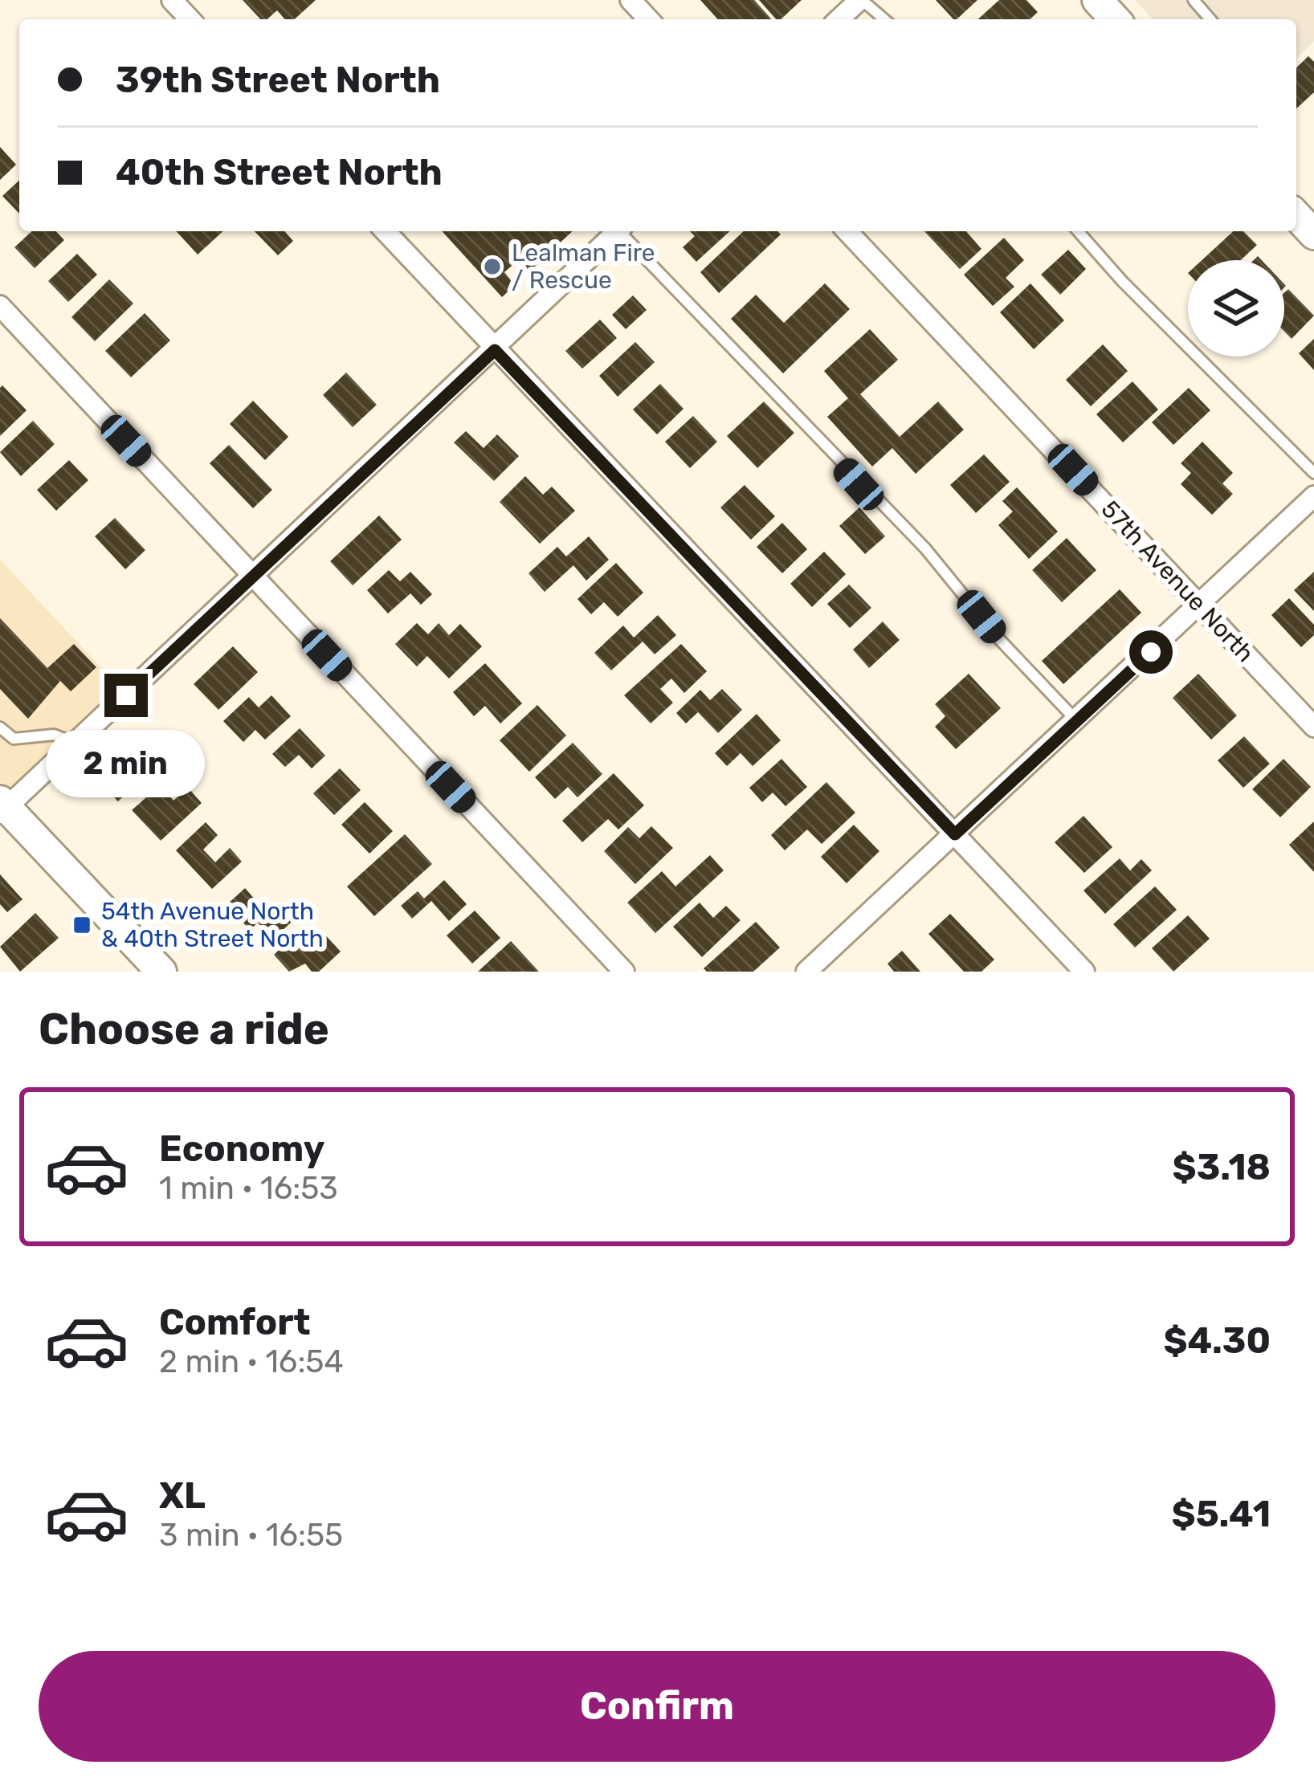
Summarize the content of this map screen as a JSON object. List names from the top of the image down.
{
  "streets": {
    "street": ["57th Avenue North"]
  },
  "places": {
    "other": ["Lealman Fire / Rescue"],
    "transit": ["54th Avenue North & 40th Street North"]
  },
  "page": {
    "banner": ["39th Street North", "40th Street North"],
    "bubble": "2 min",
    "heading": "Choose a ride",
    "list": [
      {
        "name": "Economy",
        "note": "1 min · 16:53",
        "value": "$3.18"
      },
      {
        "name": "Comfort",
        "note": "2 min · 16:54",
        "value": "$4.30"
      },
      {
        "name": "XL",
        "note": "3 min · 16:55",
        "value": "$5.41"
      }
    ],
    "buttons": "Confirm"
  }
}
